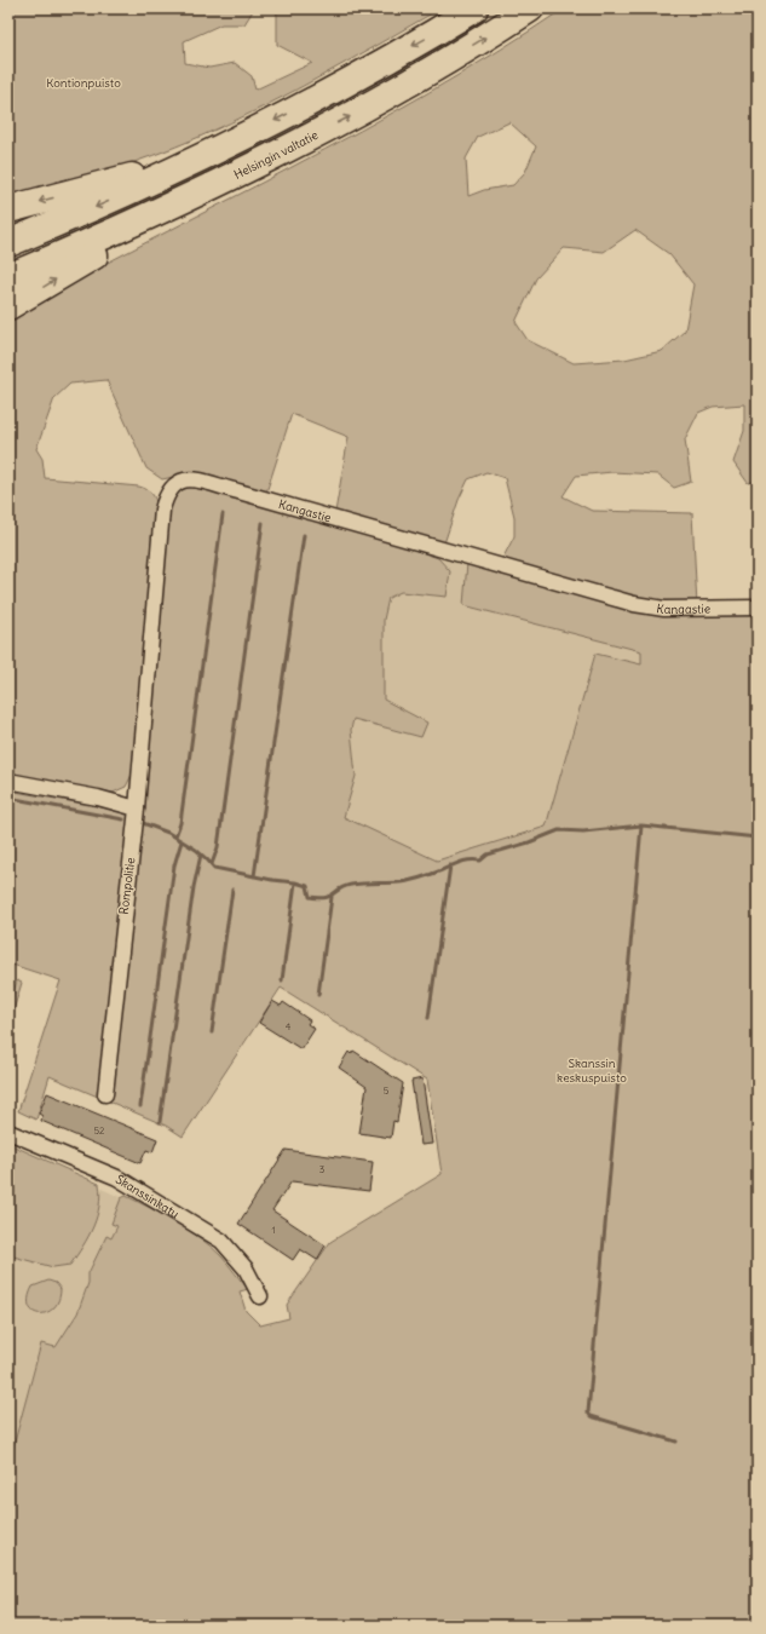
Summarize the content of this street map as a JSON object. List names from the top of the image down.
{
  "streets": {
    "highway": ["Helsingin valtatie"],
    "street": ["Kangastie", "Rompolitie", "Skanssinkatu"]
  },
  "crossings": [
    ["Kangastie", "Rompolitie"]
  ],
  "parks": ["Kontionpuisto", "Skanssin keskuspuisto"],
  "house_numbers": [
    "4",
    "5",
    "52",
    "3",
    "1"
  ]
}
